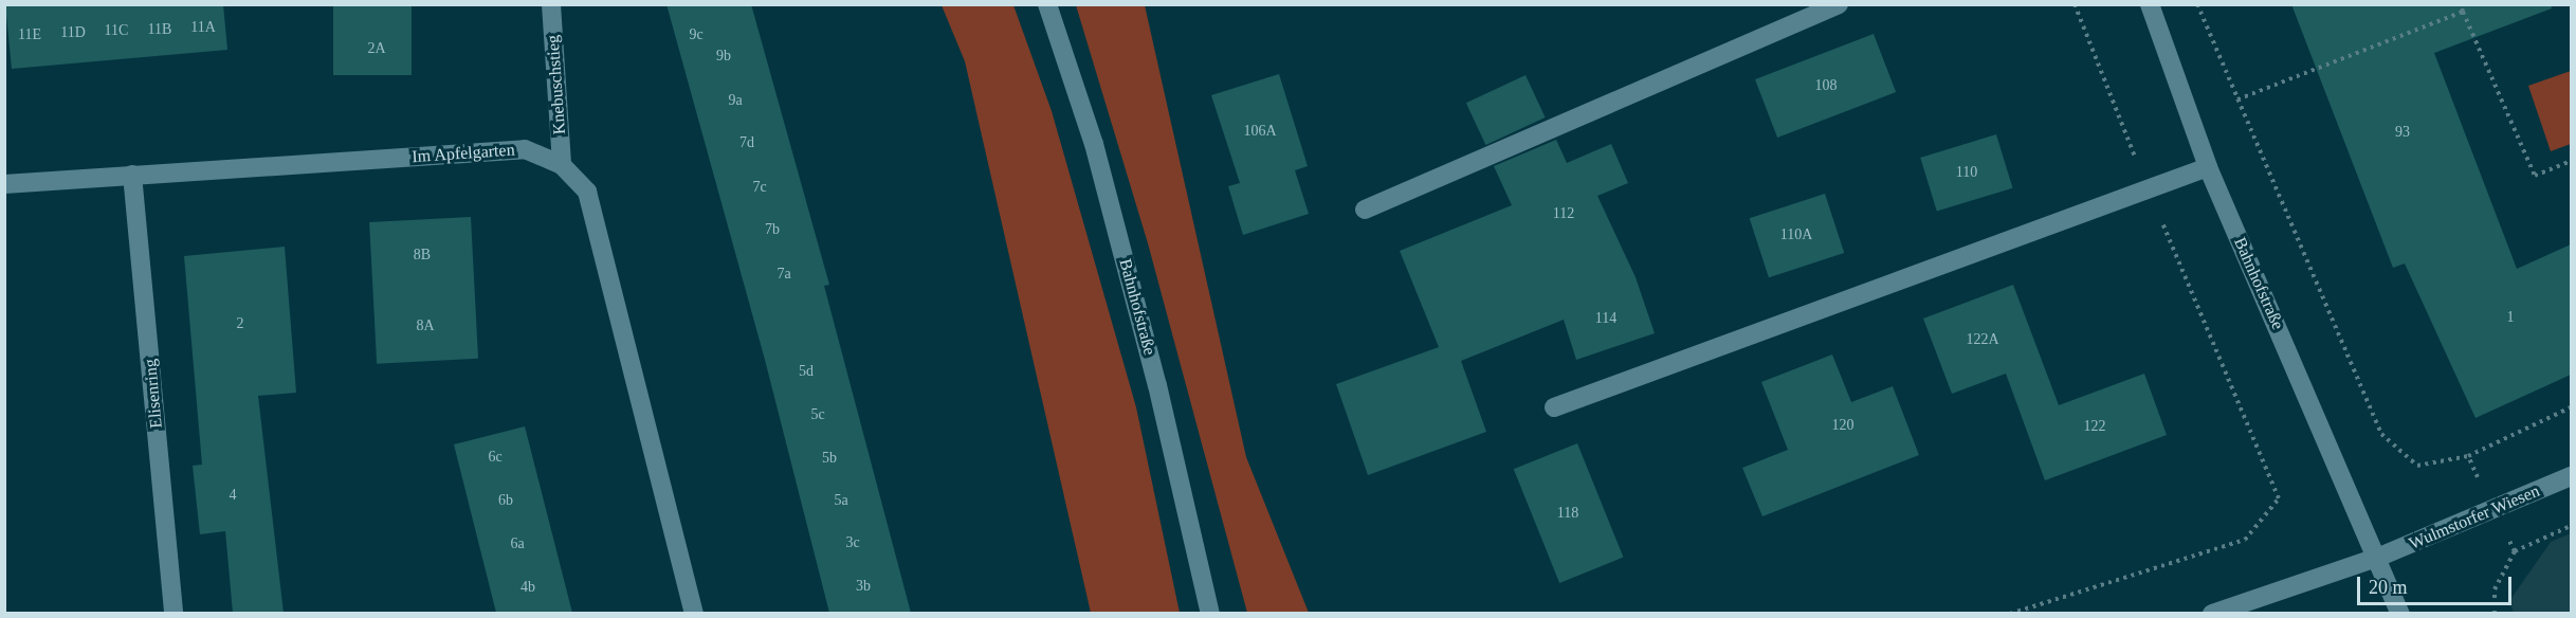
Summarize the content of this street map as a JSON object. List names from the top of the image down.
{
  "streets": {
    "street": [
      "Knebuschstieg",
      "Im Apfelgarten",
      "Bahnhofstraße",
      "Elisenring",
      "Wulmstorfer Wiesen"
    ]
  },
  "crossings": [
    ["Knebuschstieg", "Im Apfelgarten"],
    ["Im Apfelgarten", "Elisenring"],
    ["Bahnhofstraße", "Wulmstorfer Wiesen"]
  ],
  "house_numbers": [
    "11A",
    "11B",
    "11C",
    "11D",
    "11E",
    "9c",
    "2A",
    "9b",
    "108",
    "9a",
    "106A",
    "93",
    "7d",
    "110",
    "7c",
    "112",
    "7b",
    "110A",
    "8B",
    "7a",
    "1",
    "114",
    "2",
    "8A",
    "122A",
    "5d",
    "5c",
    "120",
    "122",
    "6c",
    "5b",
    "4",
    "6b",
    "5a",
    "118",
    "3c",
    "6a",
    "3b",
    "4b"
  ],
  "scale_bar": "20 m"
}
